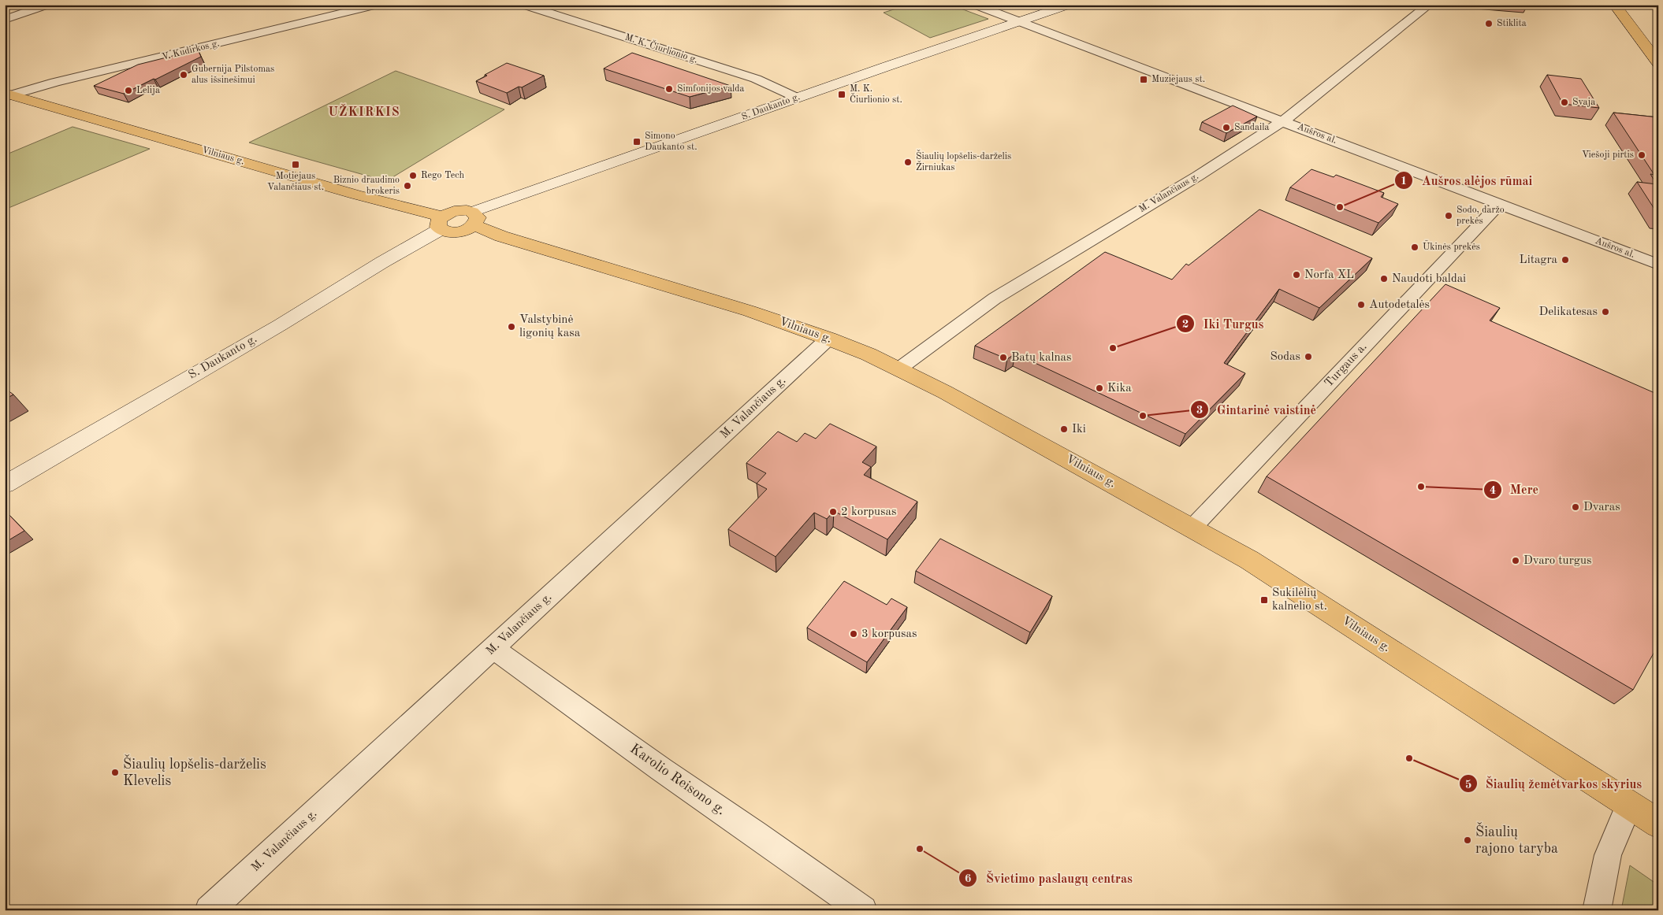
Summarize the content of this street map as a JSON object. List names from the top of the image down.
{
  "streets": {
    "main road": ["S. Daukanto g.", "Vilniaus g."],
    "street": [
      "M. K. Čiurlionio g.",
      "V. Kudirkos g.",
      "Aušros al.",
      "M. Valančiaus g.",
      "Turgaus a.",
      "Karolio Reisono g."
    ]
  },
  "crossings": [
    ["M. K. Čiurlionio g.", "S. Daukanto g."],
    ["V. Kudirkos g.", "Vilniaus g."],
    ["S. Daukanto g.", "Aušros al."],
    ["S. Daukanto g.", "Vilniaus g."],
    ["Aušros al.", "M. Valančiaus g."],
    ["Aušros al.", "Turgaus a."],
    ["Vilniaus g.", "M. Valančiaus g."],
    ["Vilniaus g.", "Turgaus a."],
    ["M. Valančiaus g.", "Karolio Reisono g."]
  ],
  "districts": ["UŽKIRKIS"],
  "places": {
    "other": [
      "Stiklita",
      "Gubernija Pilstomas alus išsinešimui",
      "Simfonijos valda",
      "Lelija",
      "Svaja",
      "Sandaila",
      "Viešoji pirtis",
      "Šiaulių lopšelis-darželis Žirniukas",
      "Rego Tech",
      "Biznio draudimo brokeris",
      "Aušros alėjos rūmai",
      "Sodo, daržo prekės",
      "Ūkinės prekės",
      "Litagra",
      "Norfa XL",
      "Naudoti baldai",
      "Autodetalės",
      "Delikatesas",
      "Valstybinė ligonių kasa",
      "Iki Turgus",
      "Sodas",
      "Batų kalnas",
      "Kika",
      "Gintarinė vaistinė",
      "Iki",
      "Mere",
      "Dvaras",
      "2 korpusas",
      "Dvaro turgus",
      "3 korpusas",
      "Šiaulių žemėtvarkos skyrius",
      "Šiaulių lopšelis-darželis Klevelis",
      "Šiaulių rajono taryba",
      "Švietimo paslaugų centras"
    ],
    "transit": [
      "Muziejaus st.",
      "M. K. Čiurlionio st.",
      "Simono Daukanto st.",
      "Motiejaus Valančiaus st.",
      "Sukilėlių kalnelio st."
    ]
  }
}
